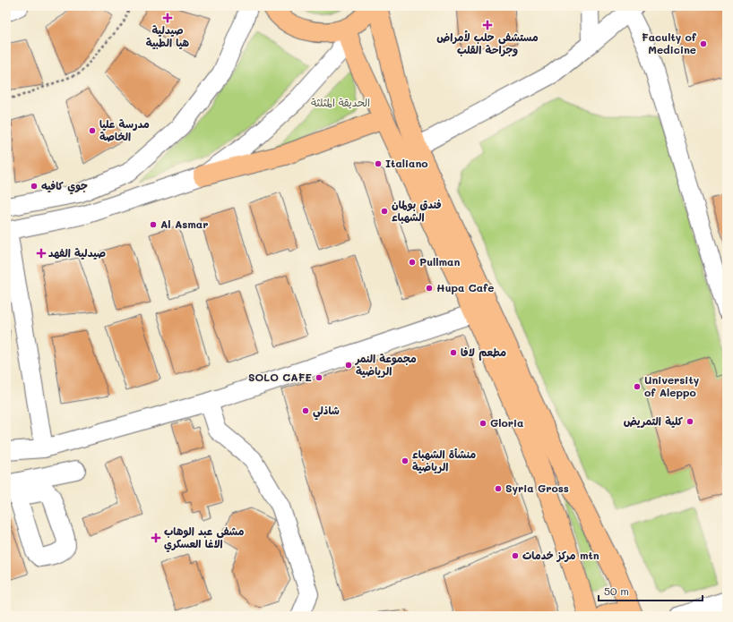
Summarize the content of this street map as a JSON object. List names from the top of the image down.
{
  "parks": ["الحديقة المثلثة"],
  "places": {
    "health": [
      "صيدلية هيا الطبية",
      "مستشفى حلب لأمراض وجراحة القلب",
      "صيدلية الفهد",
      "مشفى عبد الوهاب الاغا العسكري"
    ],
    "other": [
      "Faculty of Medicine",
      "مدرسة عليا الخاصة",
      "Italiano",
      "جوي كافيه",
      "فندق بولمان الشهباء",
      "Al Asmar",
      "Pullman",
      "Hupa Cafe",
      "مطعم لافا",
      "مجموعة النمر الرياضية",
      "SOLO CAFE",
      "University of Aleppo",
      "شاذلي",
      "كلية التمريض",
      "Gloria",
      "منشأة الشهباء الرياضية",
      "Syria Gross",
      "مركز خدمات mtn"
    ]
  },
  "scale_bar": "50 m"
}
